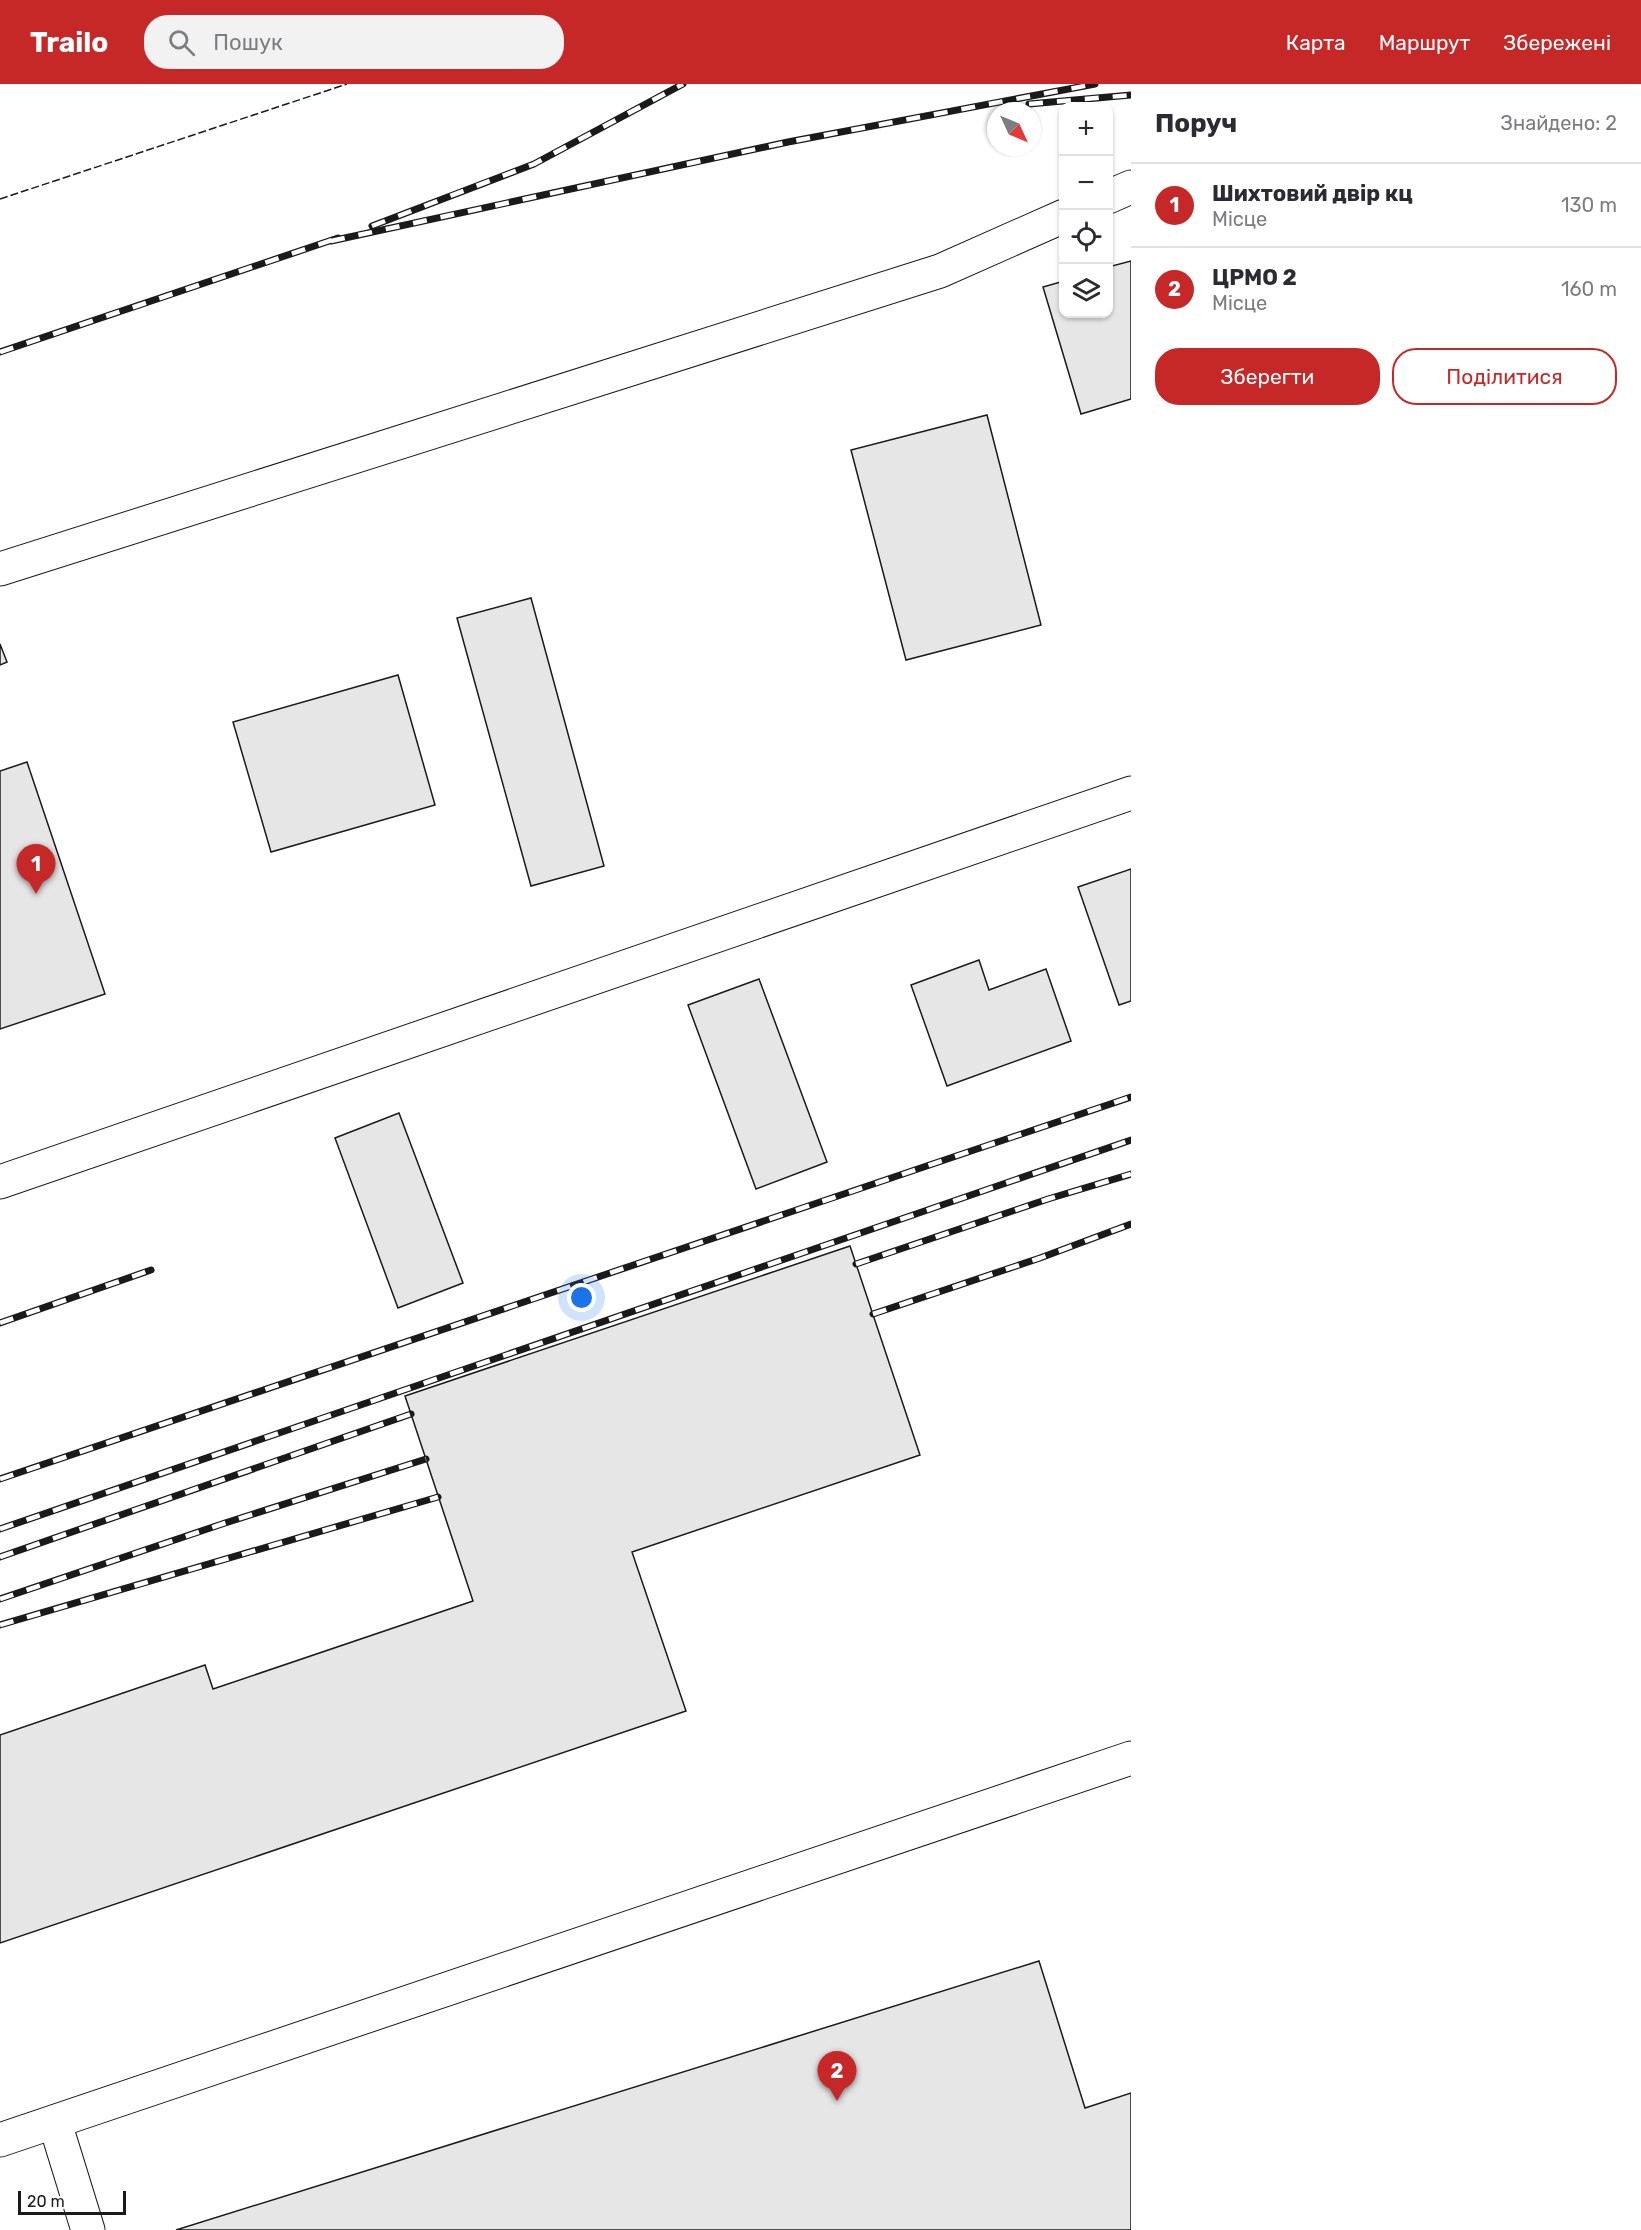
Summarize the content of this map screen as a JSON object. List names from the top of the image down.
{
  "scale_bar": "20 m",
  "north": "bottom right",
  "page": {
    "header": "Trailo",
    "search": "Пошук",
    "nav": ["Карта", "Маршрут", "Збережені"],
    "heading": ["Поруч", "Знайдено: 2"],
    "map_buttons": ["+", "−"],
    "list": [
      {
        "mark": "1",
        "name": "Шихтовий двір кц",
        "note": "Місце",
        "value": "130 m"
      },
      {
        "mark": "2",
        "name": "ЦРМО 2",
        "note": "Місце",
        "value": "160 m"
      }
    ],
    "buttons": ["Зберегти", "Поділитися"],
    "pins": ["1", "2"],
    "scale": "20 m"
  }
}
